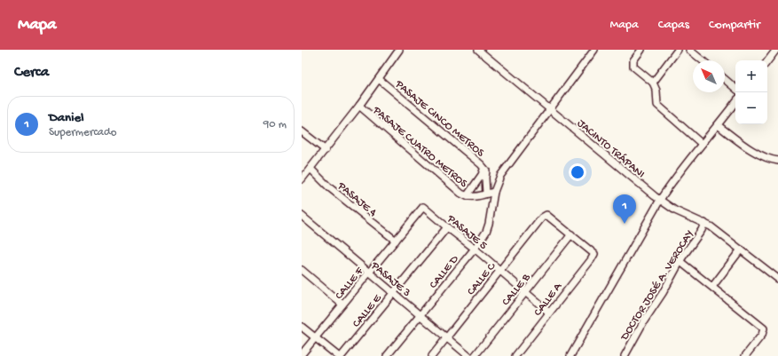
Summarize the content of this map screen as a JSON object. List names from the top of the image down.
{
  "streets": {
    "street": [
      "PASAJE CINCO METROS",
      "PASAJE CUATRO METROS",
      "JACINTO TRÁPANI",
      "PASAJE 4",
      "PASAJE 5",
      "CALLE D",
      "PASAJE 3",
      "CALLE C",
      "CALLE F",
      "DOCTOR JOSÉ A. VEROCAY",
      "CALLE B",
      "CALLE A",
      "CALLE E"
    ]
  },
  "crossings": [
    ["PASAJE CINCO METROS", "PASAJE CUATRO METROS"],
    ["PASAJE CUATRO METROS", "CALLE D"],
    ["JACINTO TRÁPANI", "CALLE D"],
    ["JACINTO TRÁPANI", "DOCTOR JOSÉ A. VEROCAY"],
    ["PASAJE 4", "CALLE F"],
    ["PASAJE 5", "CALLE D"],
    ["PASAJE 5", "CALLE C"],
    ["PASAJE 5", "CALLE F"],
    ["PASAJE 5", "CALLE B"],
    ["PASAJE 5", "CALLE A"],
    ["PASAJE 5", "CALLE E"],
    ["CALLE D", "PASAJE 3"],
    ["PASAJE 3", "CALLE C"],
    ["PASAJE 3", "CALLE F"],
    ["PASAJE 3", "CALLE E"],
    ["CALLE C", "CALLE B"],
    ["CALLE C", "CALLE A"],
    ["CALLE B", "CALLE A"]
  ],
  "north": "top left",
  "page": {
    "header": "Mapa",
    "nav": ["Mapa", "Capas", "Compartir"],
    "heading": "Cerca",
    "map_buttons": ["+", "−"],
    "list": [
      {
        "mark": "1",
        "name": "Daniel",
        "note": "Supermercado",
        "value": "90 m"
      }
    ],
    "pins": "1"
  }
}
